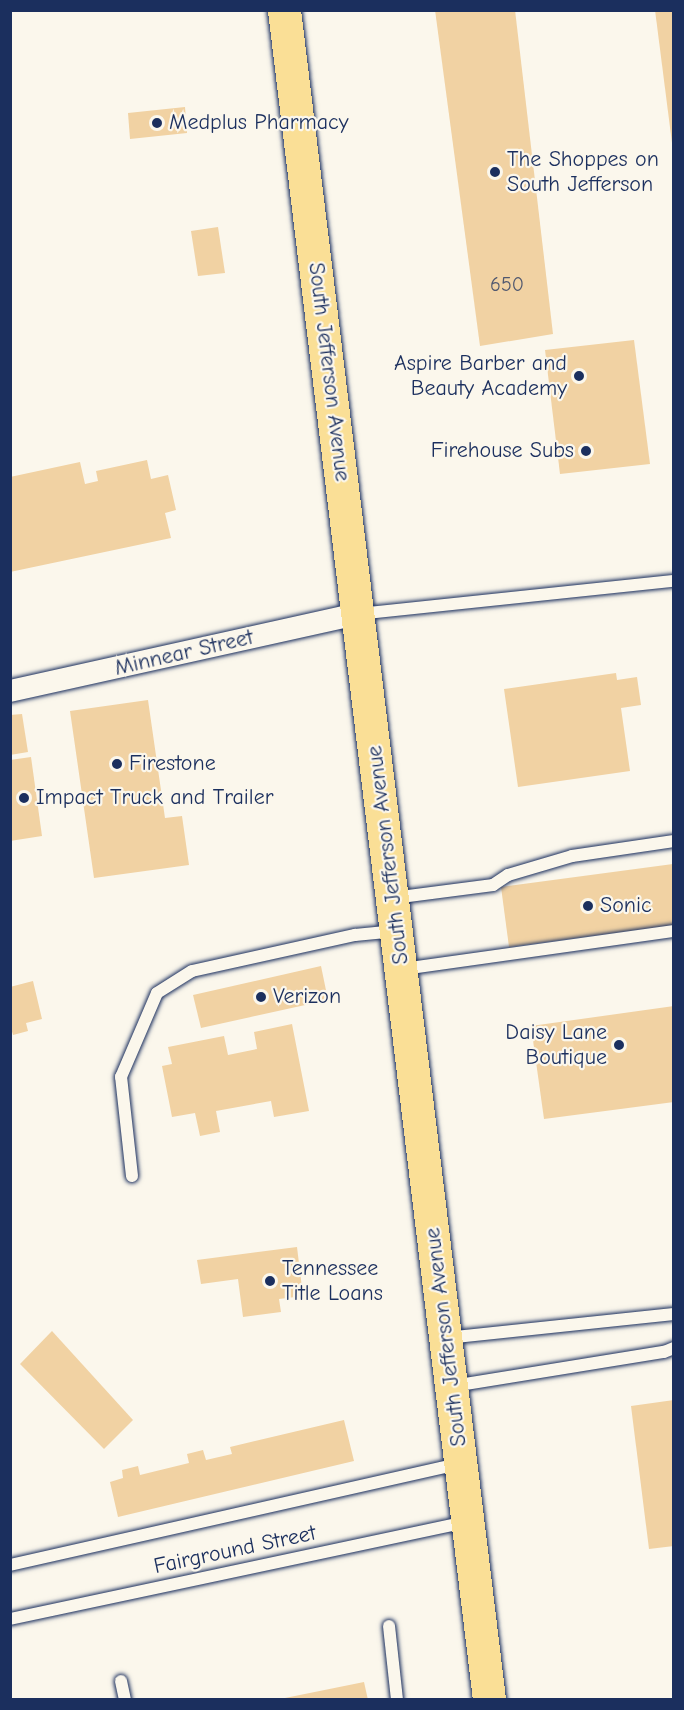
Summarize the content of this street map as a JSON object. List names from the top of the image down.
{
  "streets": {
    "main road": ["South Jefferson Avenue"],
    "street": ["Minnear Street"],
    "lane": ["Fairground Street"]
  },
  "crossings": [
    ["South Jefferson Avenue", "Minnear Street"],
    ["South Jefferson Avenue", "Fairground Street"]
  ],
  "places": [
    "Medplus Pharmacy",
    "The Shoppes on South Jefferson",
    "Aspire Barber and Beauty Academy",
    "Firehouse Subs",
    "Firestone",
    "Impact Truck and Trailer",
    "Sonic",
    "Verizon",
    "Daisy Lane Boutique",
    "Tennessee Title Loans"
  ],
  "house_numbers": ["650"]
}
